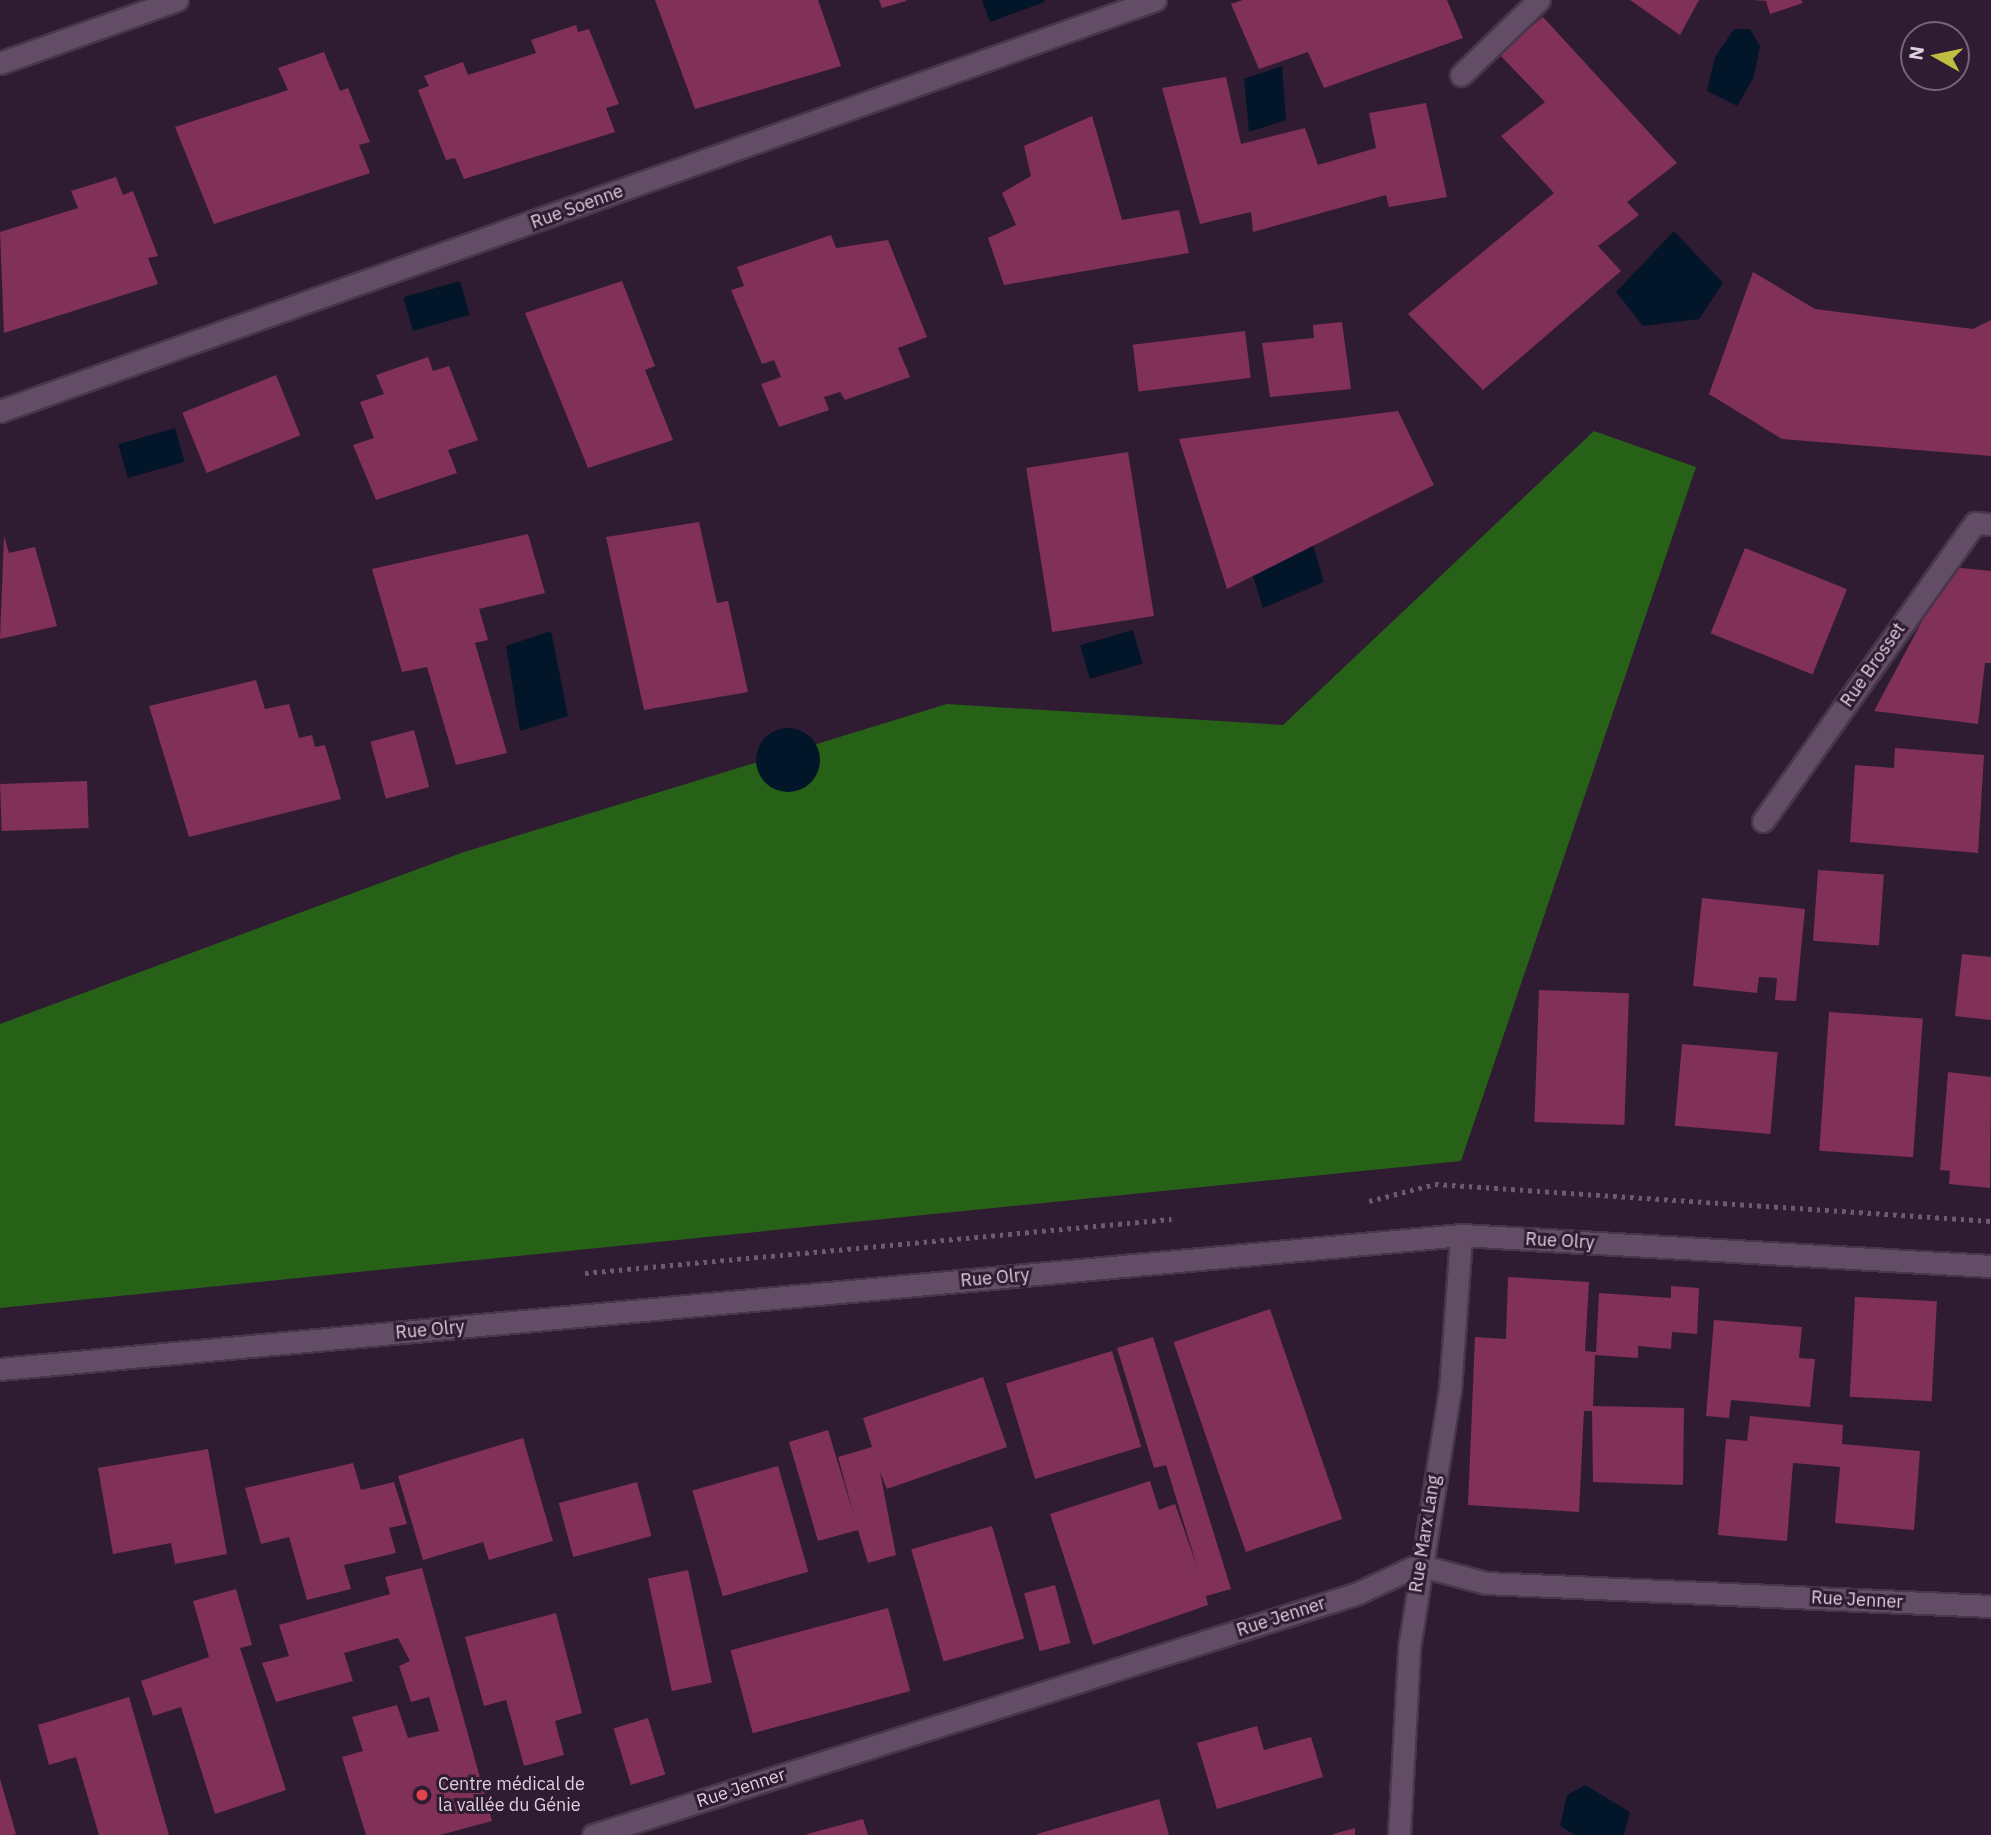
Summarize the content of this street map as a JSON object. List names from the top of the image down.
{
  "streets": {
    "street": [
      "Rue Soenne",
      "Rue Brosset",
      "Rue Olry",
      "Rue Marx Lang",
      "Rue Jenner"
    ]
  },
  "crossings": [
    ["Rue Olry", "Rue Marx Lang"],
    ["Rue Marx Lang", "Rue Jenner"]
  ],
  "places": ["Centre médical de la vallée du Génie"],
  "north": "left"
}
